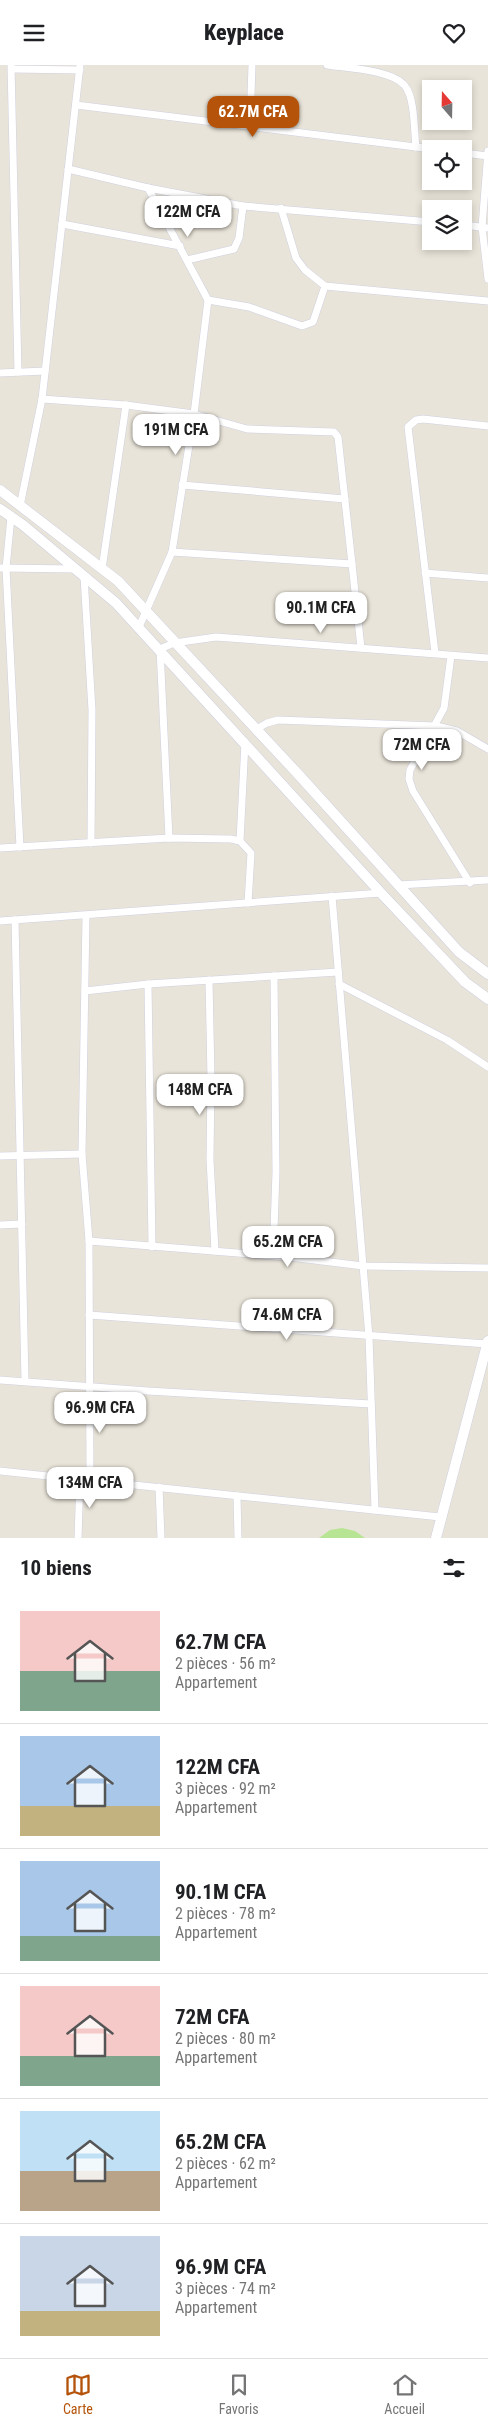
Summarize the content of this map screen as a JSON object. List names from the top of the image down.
{
  "north": "top",
  "page": {
    "header": "Keyplace",
    "price": [
      "62.7M CFA",
      "122M CFA",
      "191M CFA",
      "90.1M CFA",
      "72M CFA",
      "148M CFA",
      "65.2M CFA",
      "74.6M CFA",
      "96.9M CFA",
      "134M CFA"
    ],
    "heading": "10 biens",
    "list": [
      {
        "name": "62.7M CFA",
        "note": "2 pièces · 56 m² · Appartement"
      },
      {
        "name": "122M CFA",
        "note": "3 pièces · 92 m² · Appartement"
      },
      {
        "name": "90.1M CFA",
        "note": "2 pièces · 78 m² · Appartement"
      },
      {
        "name": "72M CFA",
        "note": "2 pièces · 80 m² · Appartement"
      },
      {
        "name": "65.2M CFA",
        "note": "2 pièces · 62 m² · Appartement"
      },
      {
        "name": "96.9M CFA",
        "note": "3 pièces · 74 m² · Appartement"
      }
    ],
    "tabs": ["Carte", "Favoris", "Accueil"]
  }
}
